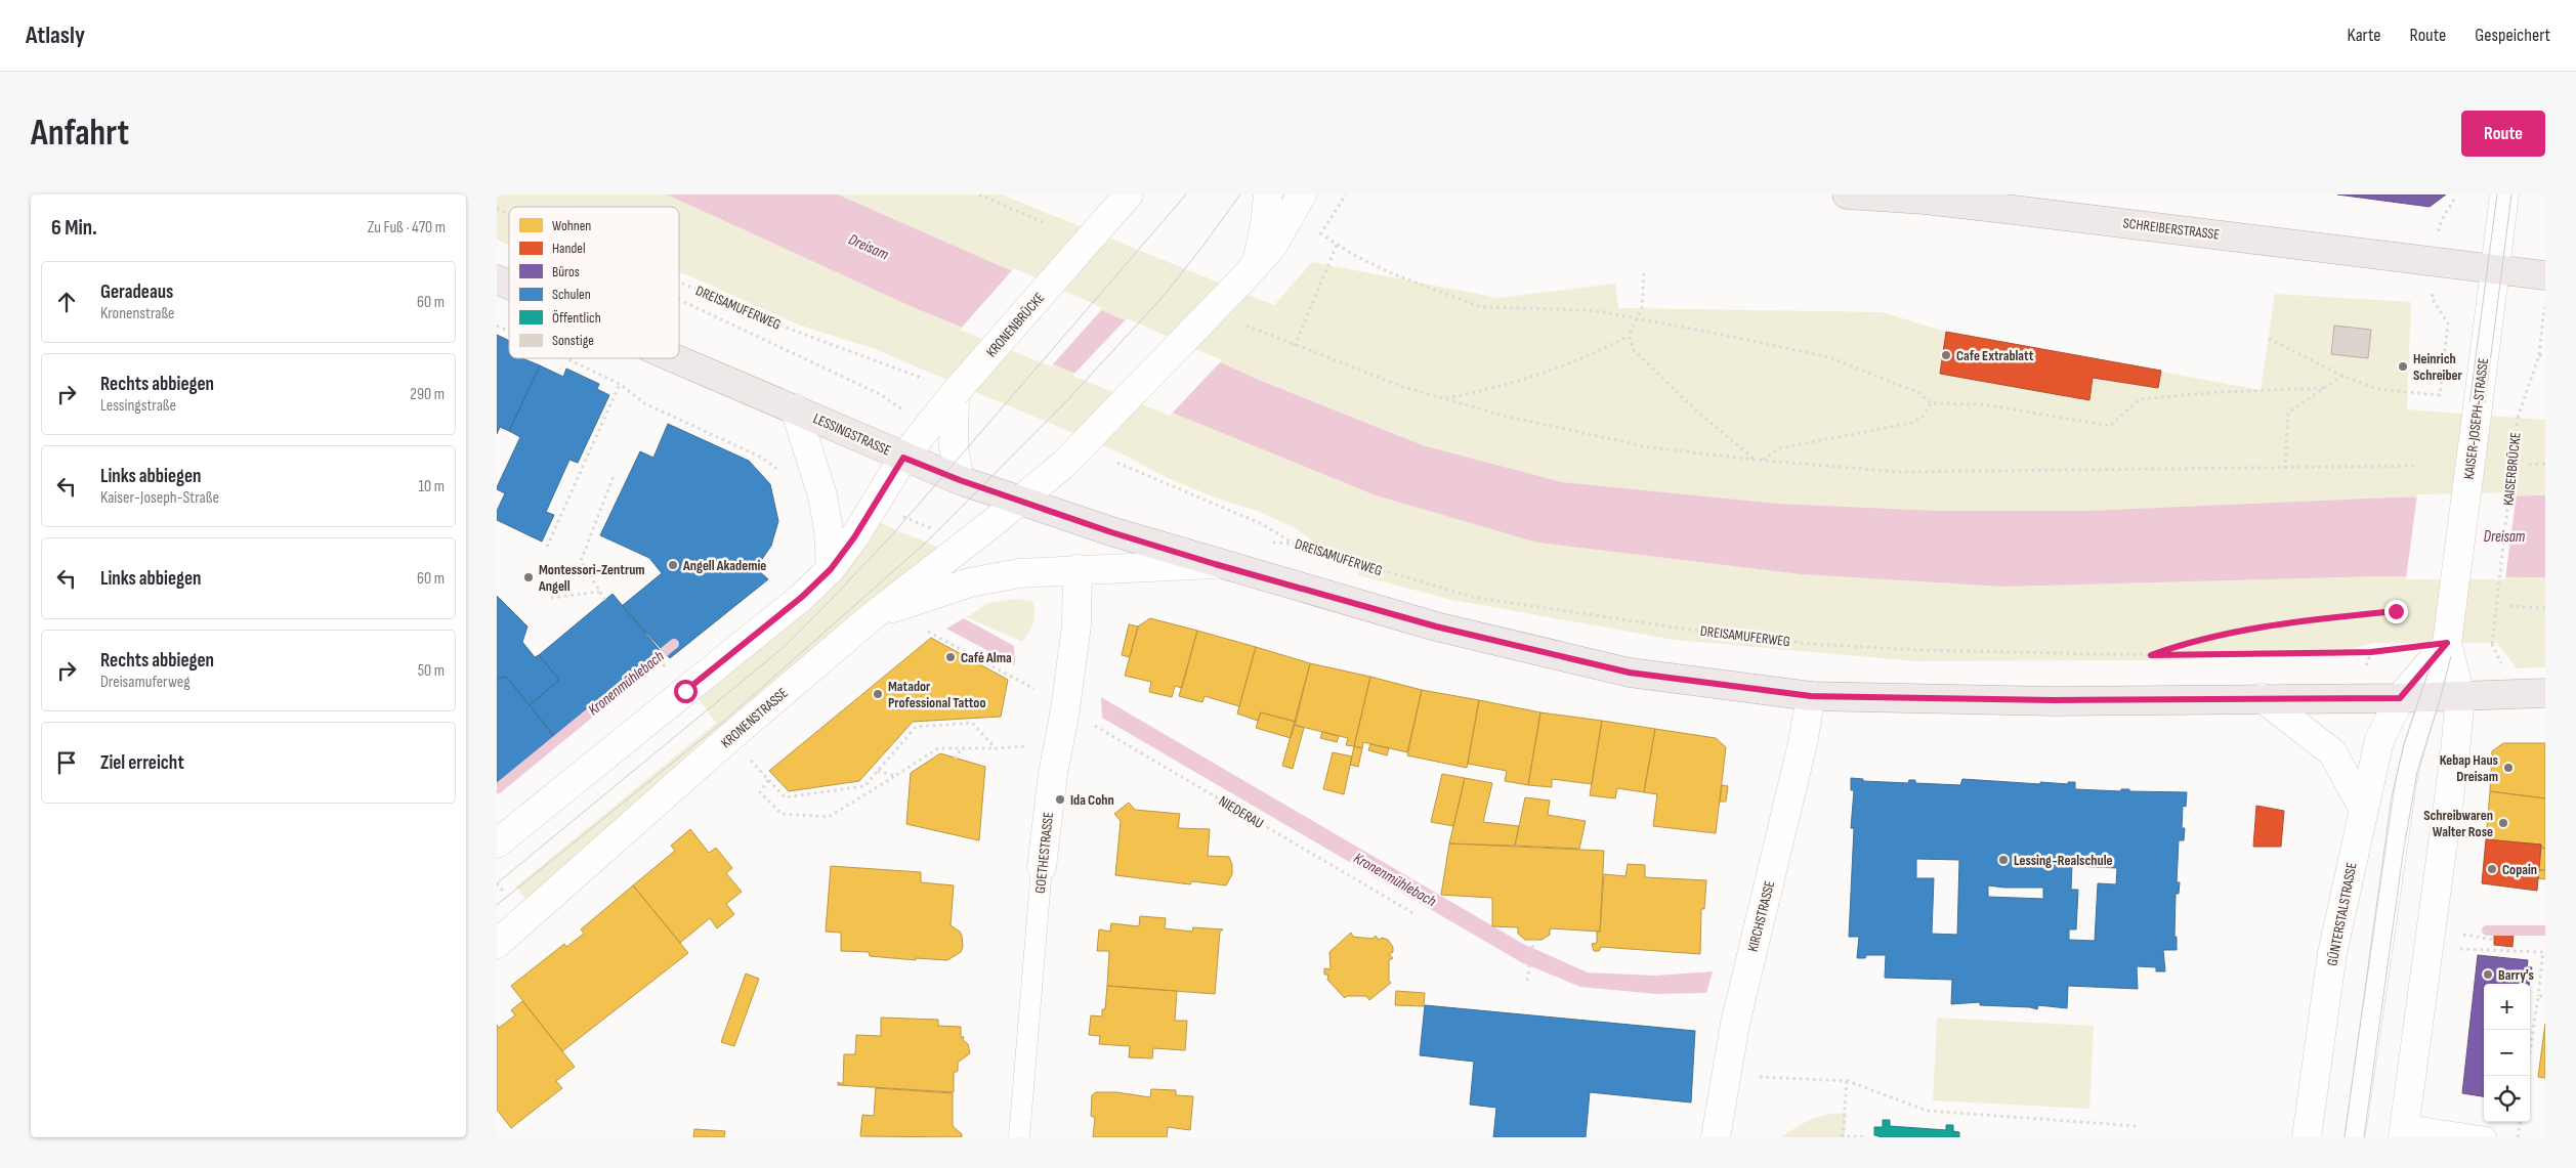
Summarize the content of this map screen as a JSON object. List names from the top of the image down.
{
  "streets": {
    "main road": [
      "SCHREIBERSTRASSE",
      "KRONENBRÜCKE",
      "KAISER-JOSEPH-STRASSE",
      "LESSINGSTRASSE",
      "KRONENSTRASSE",
      "GOETHESTRASSE",
      "GÜNTERSTALSTRASSE",
      "KIRCHSTRASSE"
    ],
    "path": ["DREISAMUFERWEG", "KAISERBRÜCKE", "NIEDERAU"]
  },
  "crossings": [
    ["SCHREIBERSTRASSE", "KAISER-JOSEPH-STRASSE"],
    ["KRONENBRÜCKE", "LESSINGSTRASSE"],
    ["KAISER-JOSEPH-STRASSE", "LESSINGSTRASSE"],
    ["LESSINGSTRASSE", "KRONENSTRASSE"],
    ["LESSINGSTRASSE", "GÜNTERSTALSTRASSE"],
    ["LESSINGSTRASSE", "KIRCHSTRASSE"],
    ["KRONENSTRASSE", "NIEDERAU"],
    ["NIEDERAU", "GOETHESTRASSE"]
  ],
  "water": ["Dreisam", "Kronenmühlebach"],
  "places": [
    "Cafe Extrablatt",
    "Heinrich Schreiber",
    "Angell Akademie",
    "Montessori-Zentrum Angell",
    "Café Alma",
    "Matador Professional Tattoo",
    "Kebap Haus Dreisam",
    "Ida Cohn",
    "Schreibwaren Walter Rose",
    "Lessing-Realschule",
    "Copain",
    "Barry's"
  ],
  "legend": [
    "Wohnen",
    "Handel",
    "Büros",
    "Schulen",
    "Öffentlich",
    "Sonstige"
  ],
  "page": {
    "header": "Atlasly",
    "nav": ["Karte", "Route", "Gespeichert"],
    "buttons": "Route",
    "title": "Anfahrt",
    "heading": ["6 Min.", "Zu Fuß · 470 m"],
    "list": [
      ["Geradeaus", "Kronenstraße", "60 m"],
      ["Rechts abbiegen", "Lessingstraße", "290 m"],
      ["Links abbiegen", "Kaiser-Joseph-Straße", "10 m"],
      ["Links abbiegen", "60 m"],
      ["Rechts abbiegen", "Dreisamuferweg", "50 m"],
      "Ziel erreicht"
    ],
    "map_buttons": ["+", "−"]
  }
}
